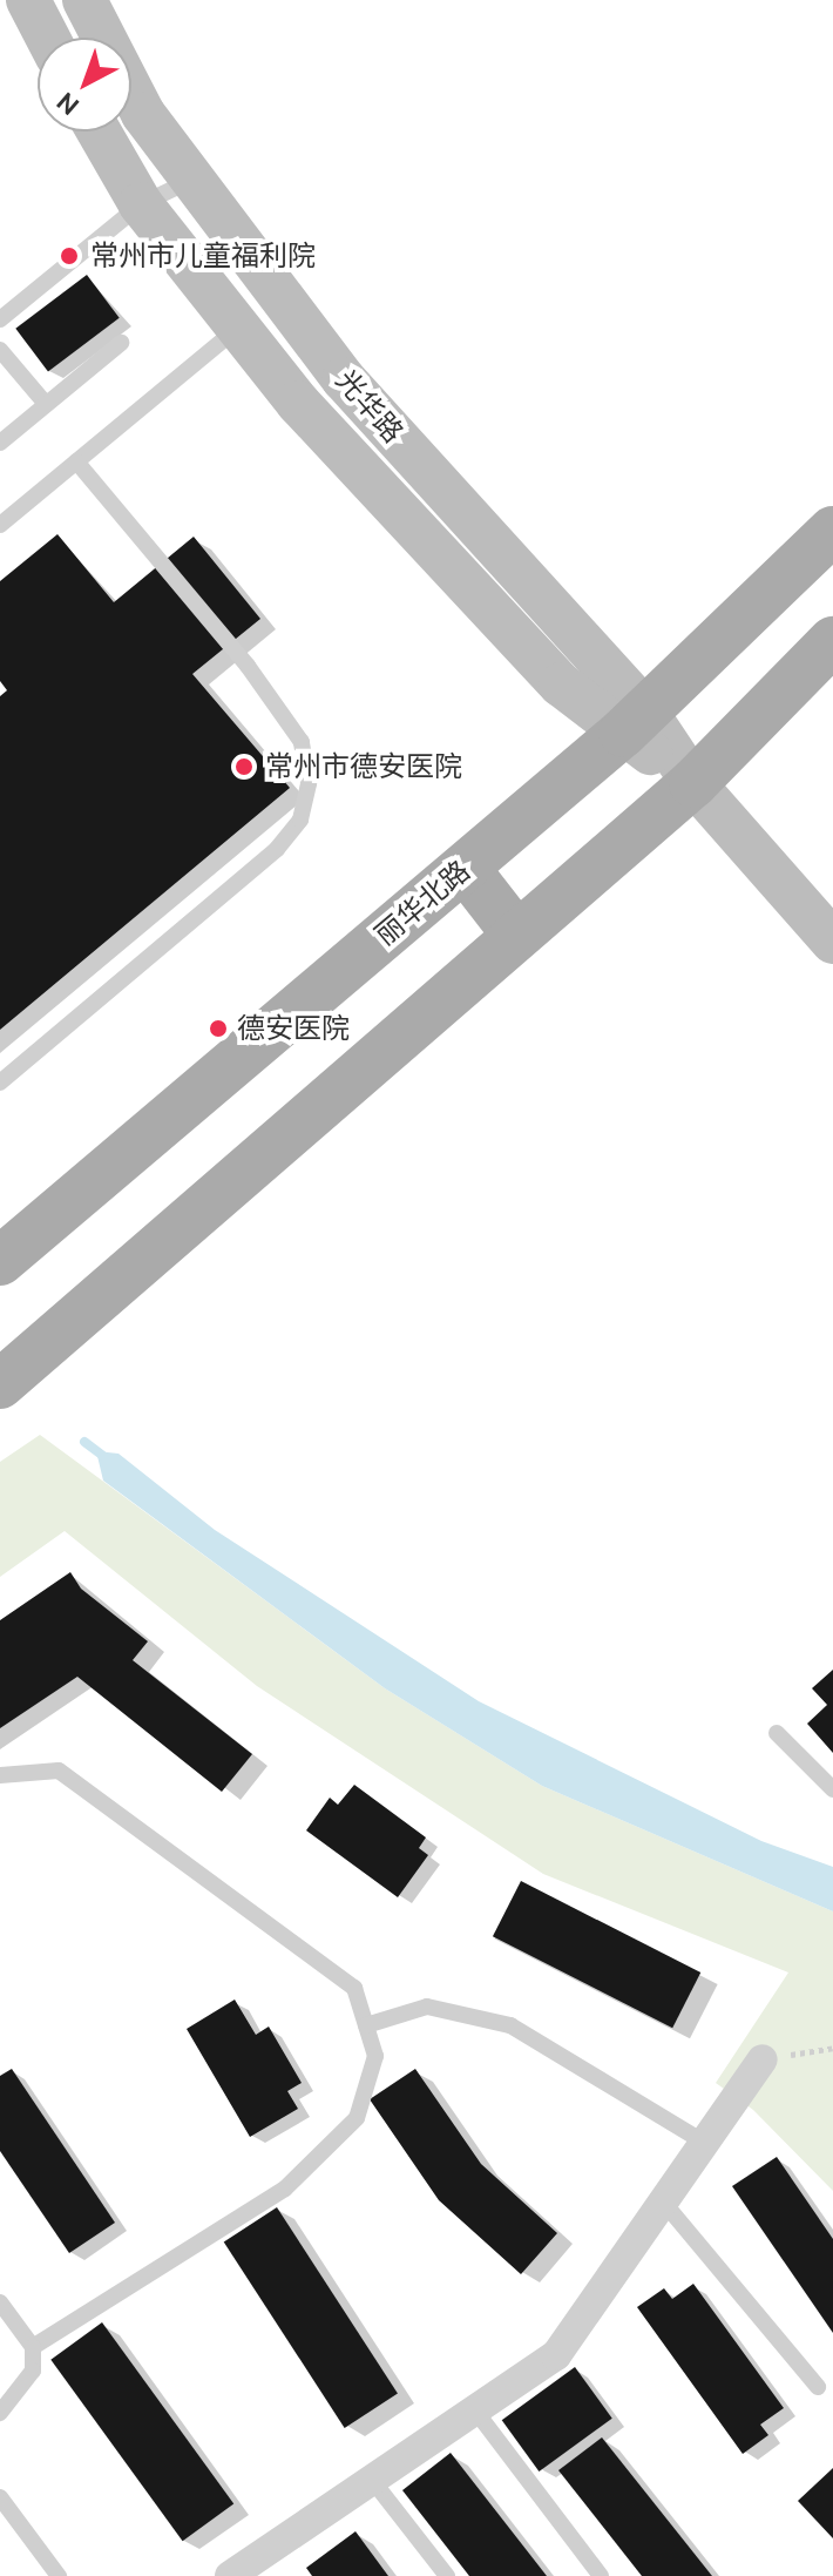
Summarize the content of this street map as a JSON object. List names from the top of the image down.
{
  "streets": {
    "main road": ["光华路", "丽华北路"]
  },
  "crossings": [
    ["光华路", "丽华北路"]
  ],
  "places": ["常州市儿童福利院", "常州市德安医院", "德安医院"],
  "north": "bottom left"
}
